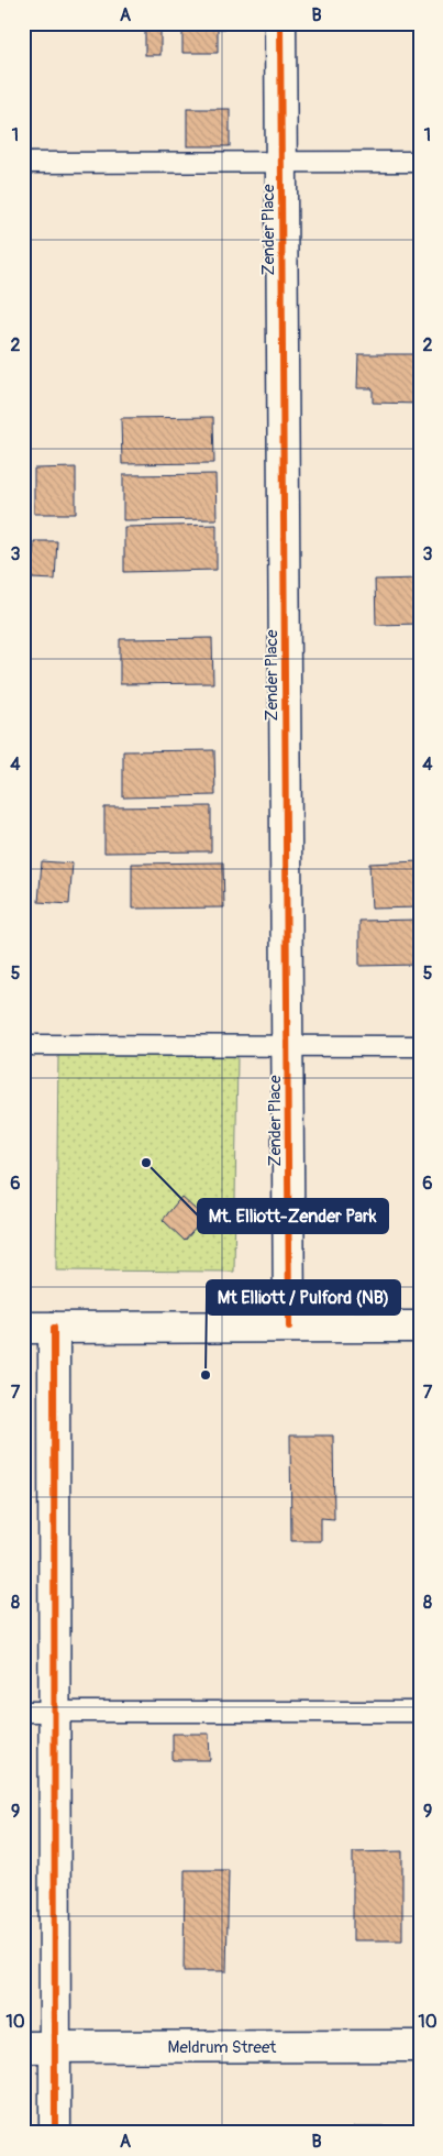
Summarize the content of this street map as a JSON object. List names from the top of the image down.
{
  "streets": {
    "street": ["Zender Place", "Meldrum Street"]
  },
  "places": ["Mt. Elliott-Zender Park", "Mt Elliott / Pulford (NB)"],
  "grid": {
    "columns": ["A", "B"],
    "rows": [
      "1",
      "2",
      "3",
      "4",
      "5",
      "6",
      "7",
      "8",
      "9",
      "10"
    ]
  }
}
